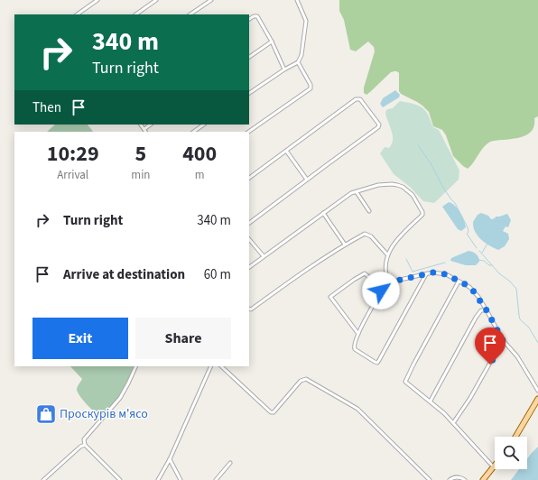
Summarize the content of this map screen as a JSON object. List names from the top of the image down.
{
  "places": {
    "shop": ["Проскурів м'ясо"]
  },
  "page": {
    "turn": ["340 m", "Turn right"],
    "then": "Then",
    "eta": [
      "10:29",
      "Arrival",
      "5",
      "min",
      "400",
      "m"
    ],
    "list": [
      {
        "name": "Turn right",
        "value": "340 m"
      },
      {
        "name": "Arrive at destination",
        "value": "60 m"
      }
    ],
    "buttons": ["Exit", "Share"]
  }
}
